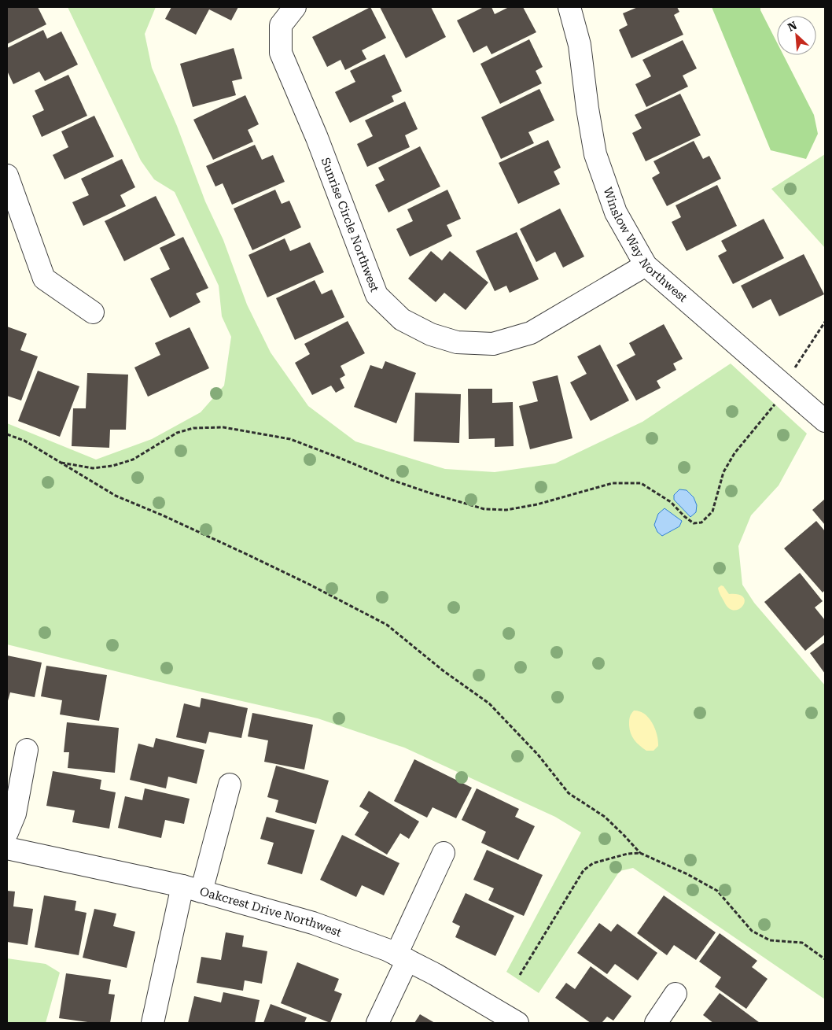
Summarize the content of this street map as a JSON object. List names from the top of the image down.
{
  "streets": {
    "street": ["Sunrise Circle Northwest", "Winslow Way Northwest", "Oakcrest Drive Northwest"]
  },
  "crossings": [
    ["Sunrise Circle Northwest", "Winslow Way Northwest"]
  ],
  "north": "top left"
}
